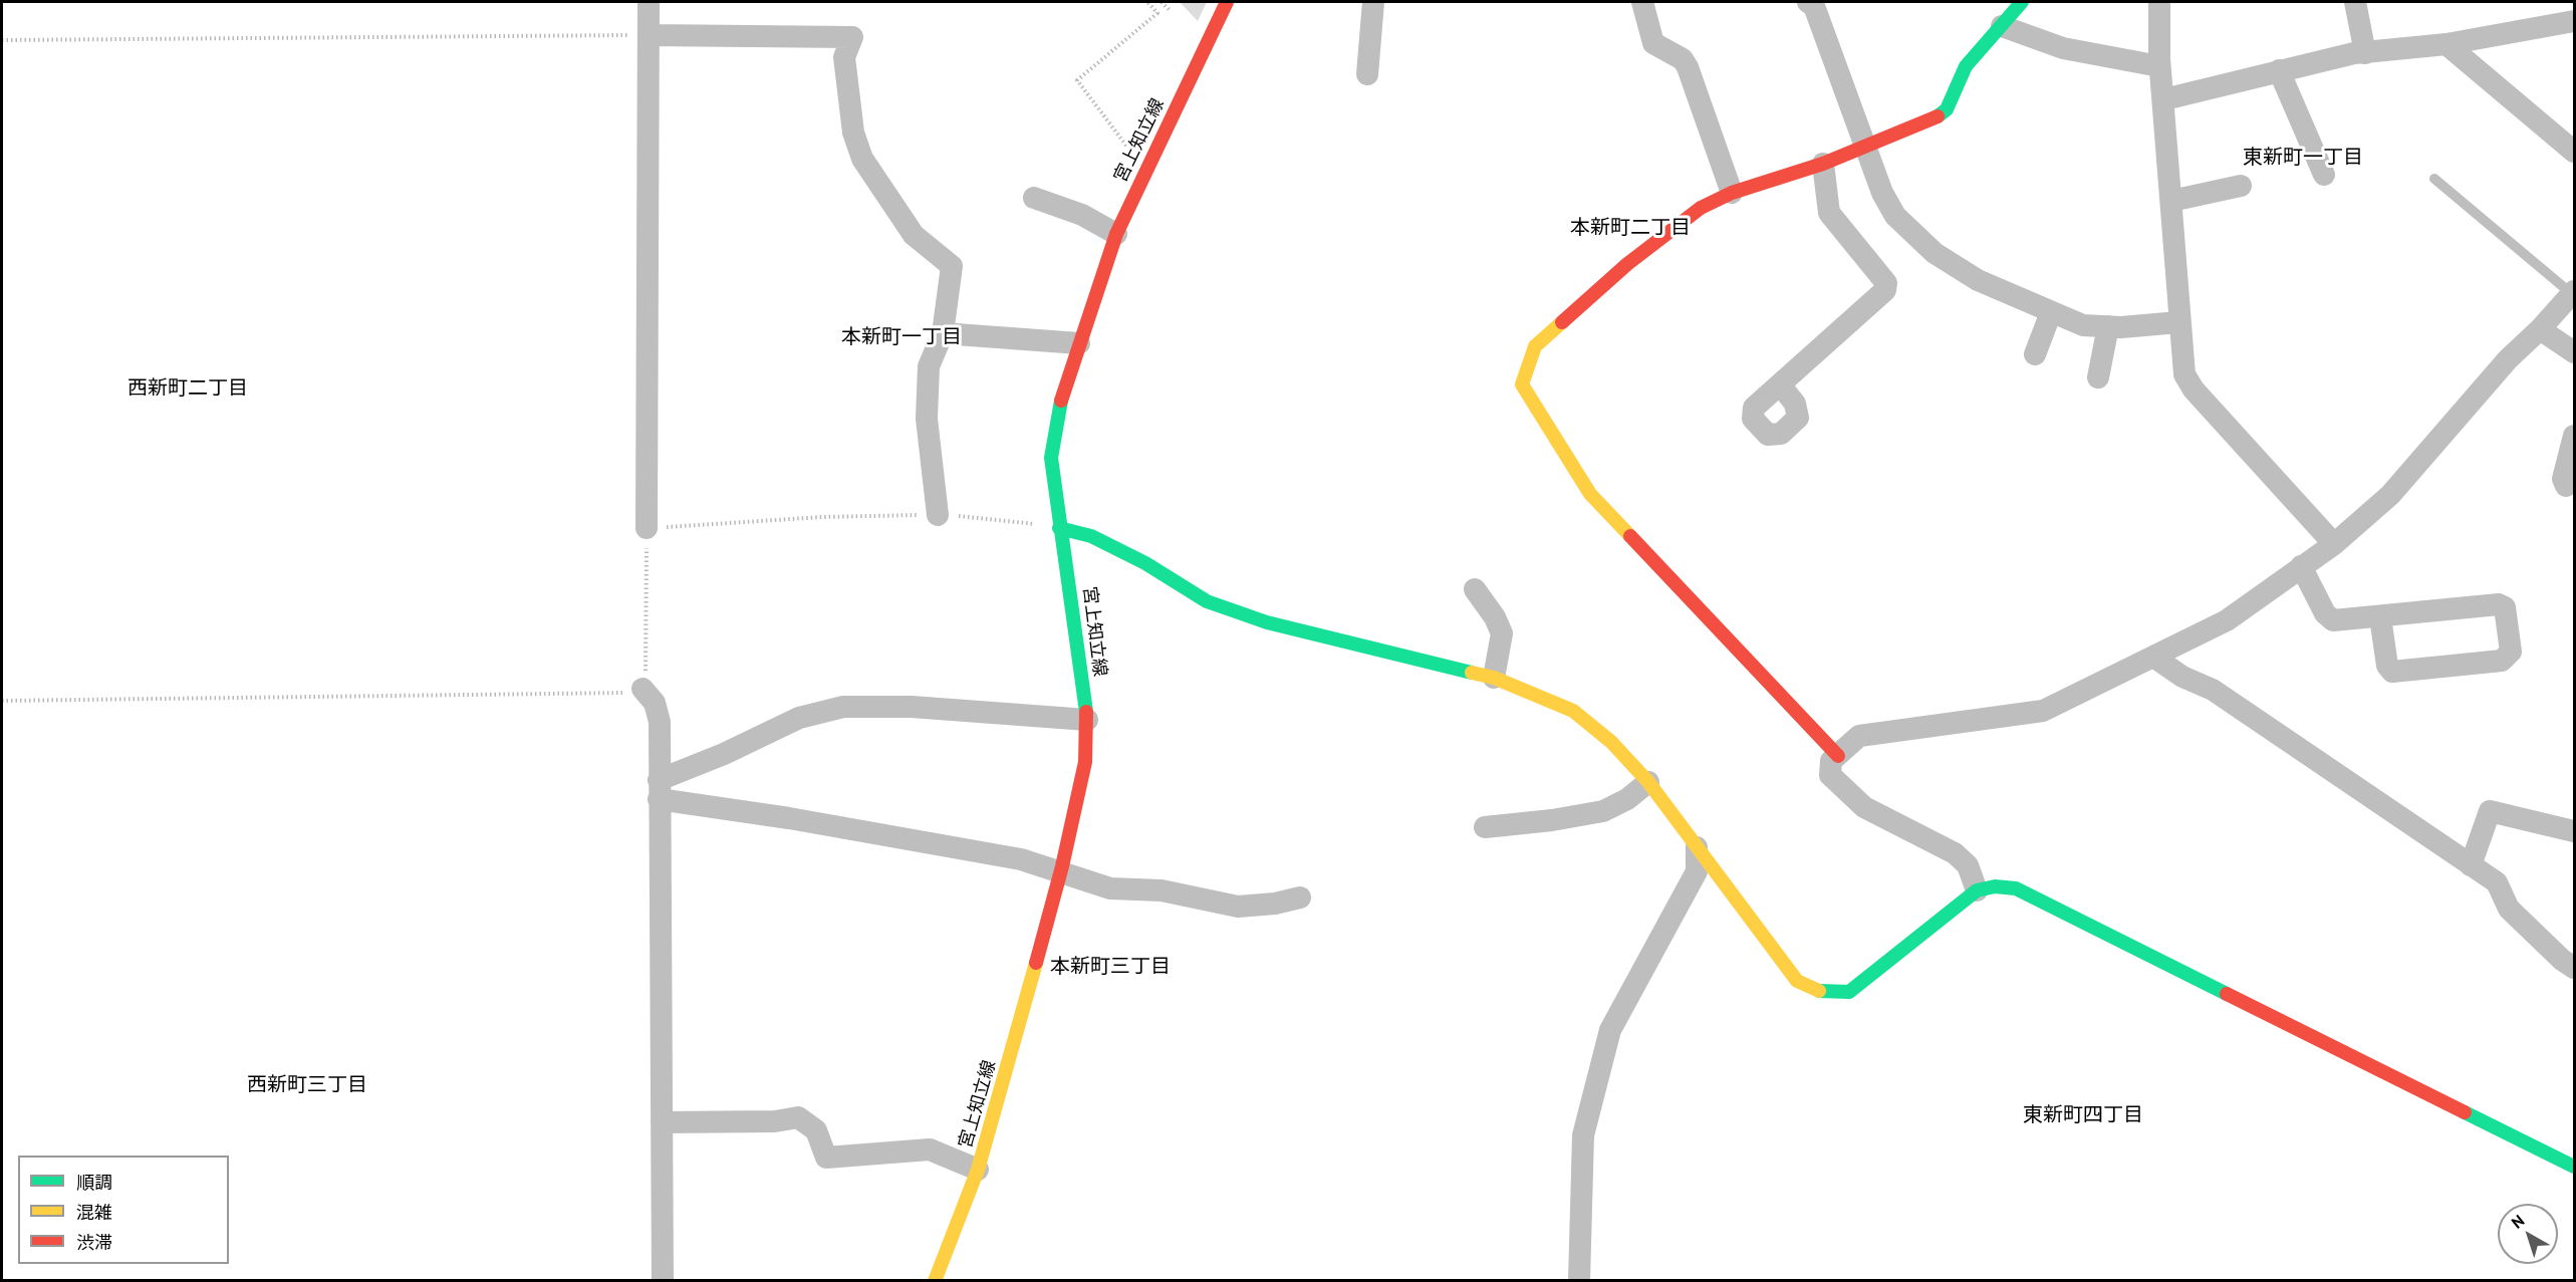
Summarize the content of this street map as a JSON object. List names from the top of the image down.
{
  "streets": {
    "street": ["宮上知立線"]
  },
  "districts": [
    "東新町一丁目",
    "本新町二丁目",
    "本新町一丁目",
    "西新町二丁目",
    "本新町三丁目",
    "西新町三丁目",
    "東新町四丁目"
  ],
  "legend": ["順調", "混雑", "渋滞"],
  "north": "top left"
}
